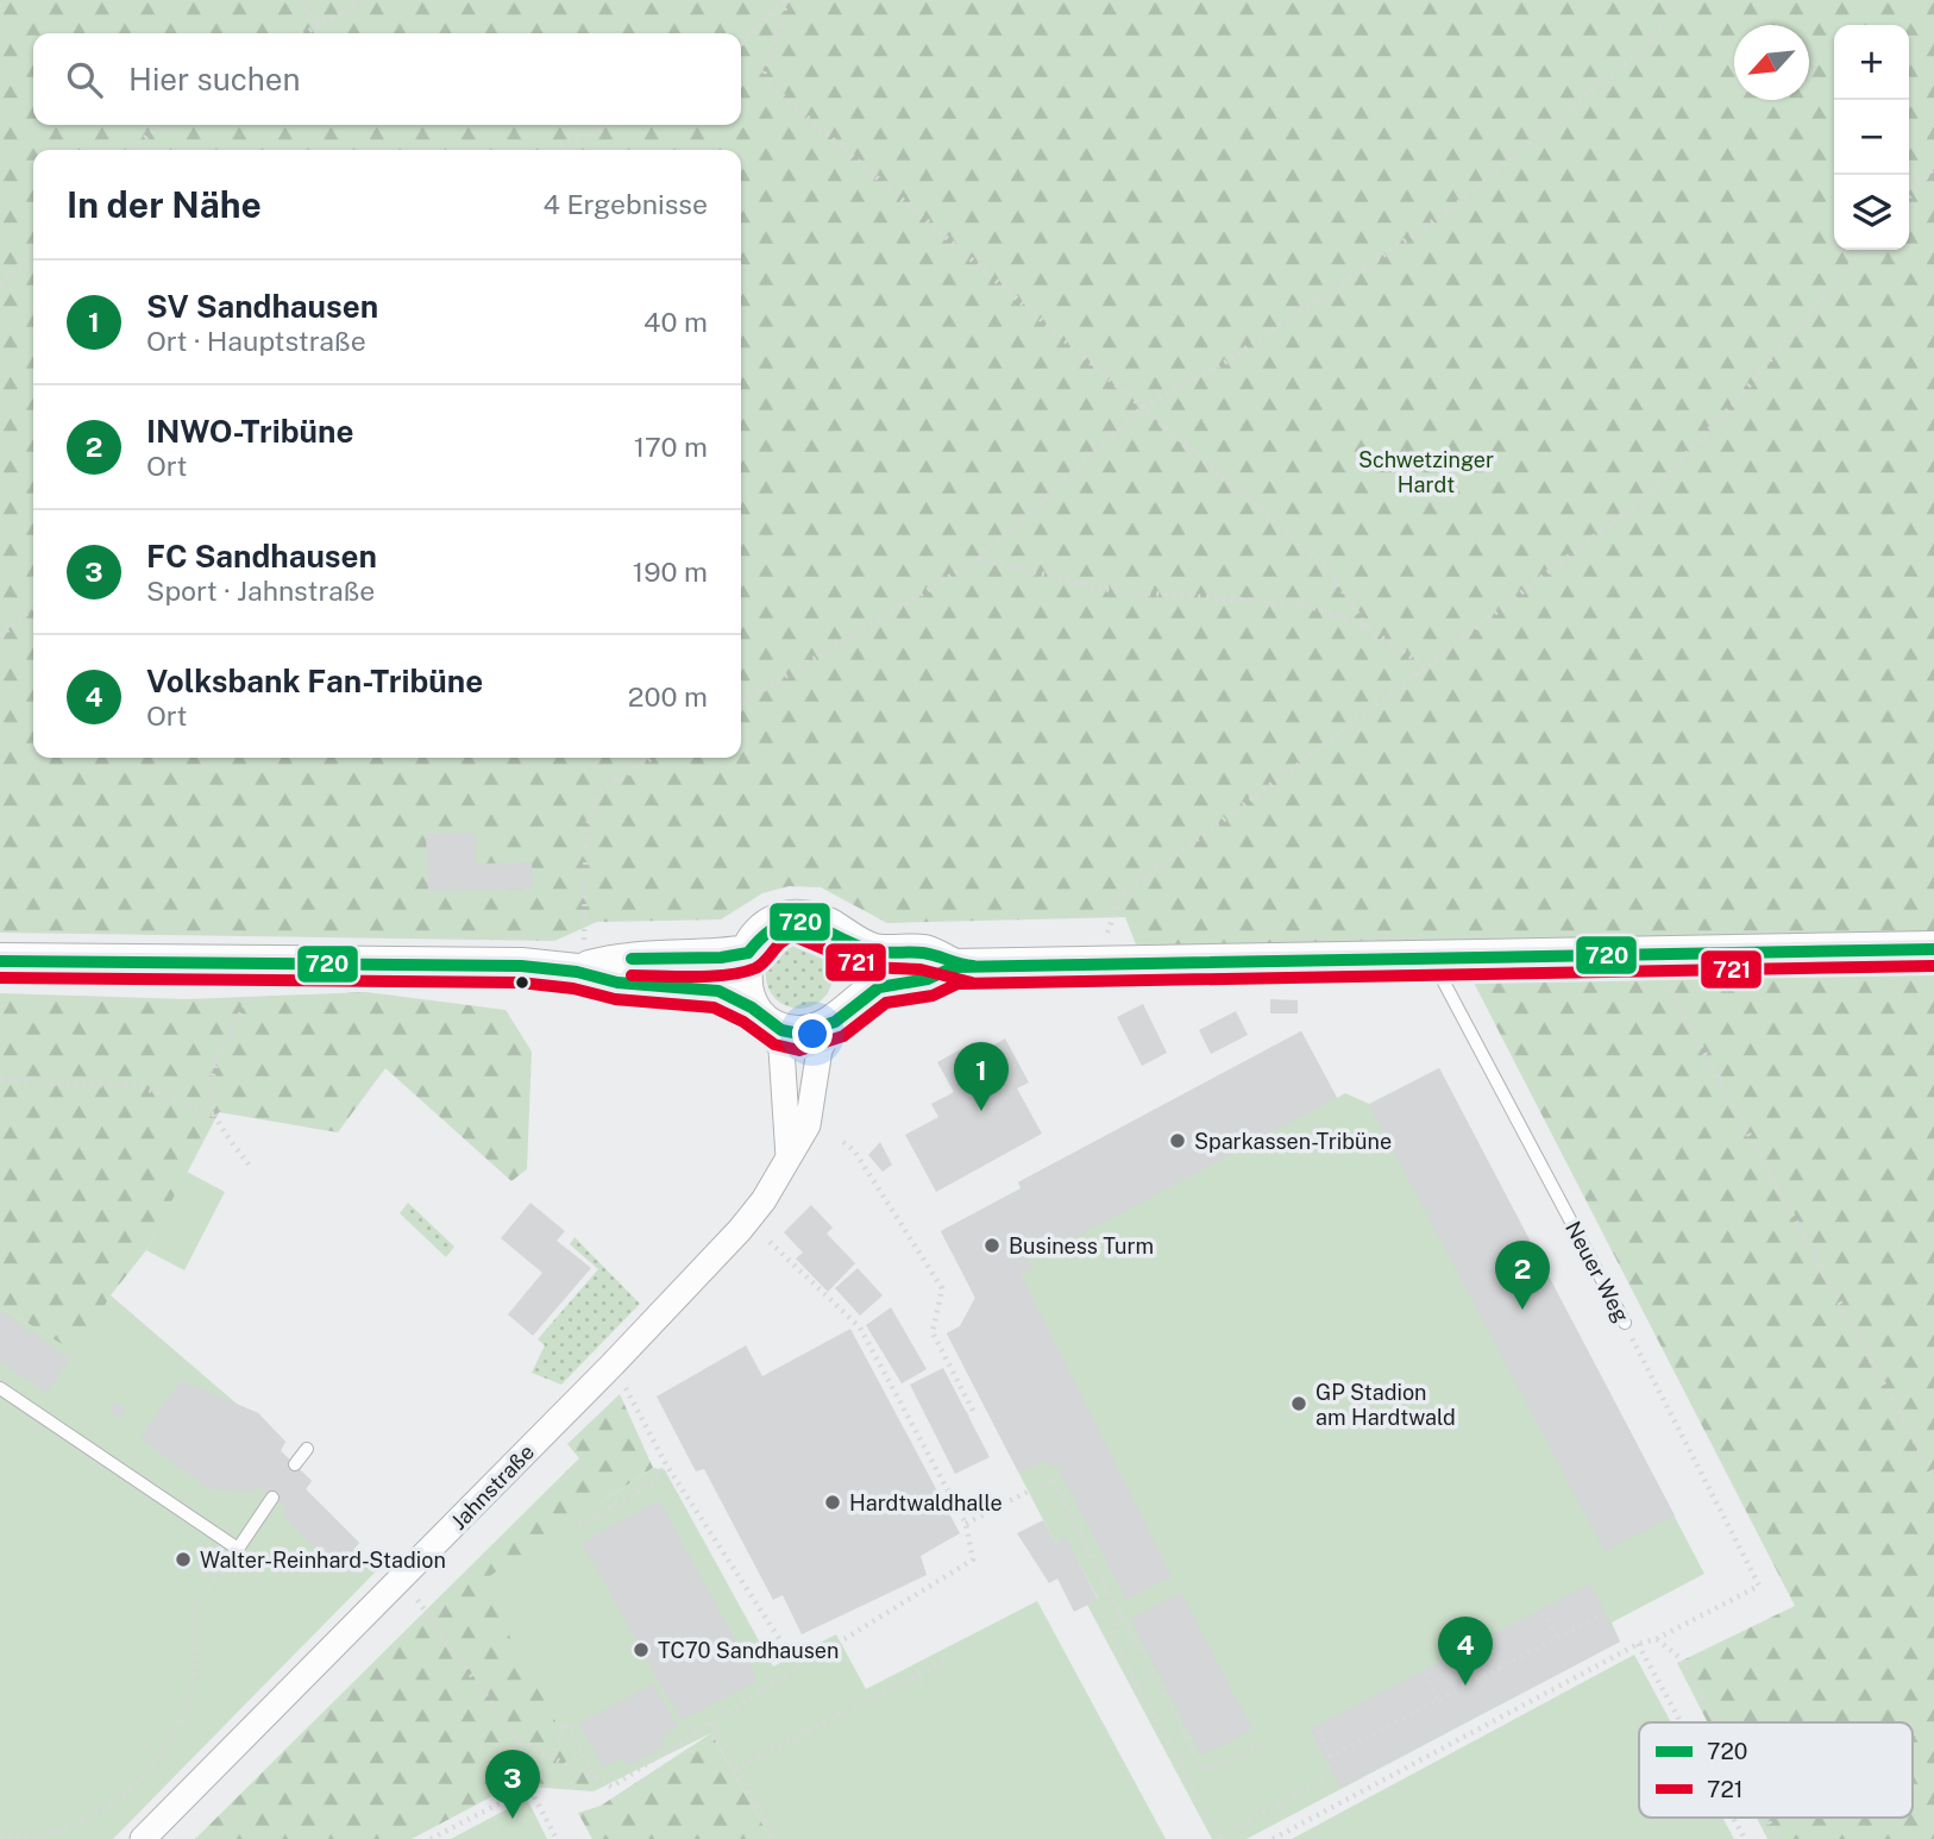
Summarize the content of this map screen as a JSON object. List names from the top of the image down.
{
  "streets": {
    "street": ["Jahnstraße"],
    "lane": ["Neuer Weg"]
  },
  "parks": ["Schwetzinger Hardt"],
  "places": [
    "Sparkassen-Tribüne",
    "Business Turm",
    "GP Stadion am Hardtwald",
    "Hardtwaldhalle",
    "Walter-Reinhard-Stadion",
    "TC70 Sandhausen"
  ],
  "lines": ["transit line 720", "transit line 721"],
  "legend": ["720", "721"],
  "north": "bottom left",
  "page": {
    "map_buttons": ["+", "−"],
    "search": "Hier suchen",
    "heading": ["In der Nähe", "4 Ergebnisse"],
    "list": [
      {
        "mark": "1",
        "name": "SV Sandhausen",
        "note": "Ort · Hauptstraße",
        "value": "40 m"
      },
      {
        "mark": "2",
        "name": "INWO-Tribüne",
        "note": "Ort",
        "value": "170 m"
      },
      {
        "mark": "3",
        "name": "FC Sandhausen",
        "note": "Sport · Jahnstraße",
        "value": "190 m"
      },
      {
        "mark": "4",
        "name": "Volksbank Fan-Tribüne",
        "note": "Ort",
        "value": "200 m"
      }
    ],
    "pins": [
      "1",
      "2",
      "4",
      "3"
    ]
  }
}
